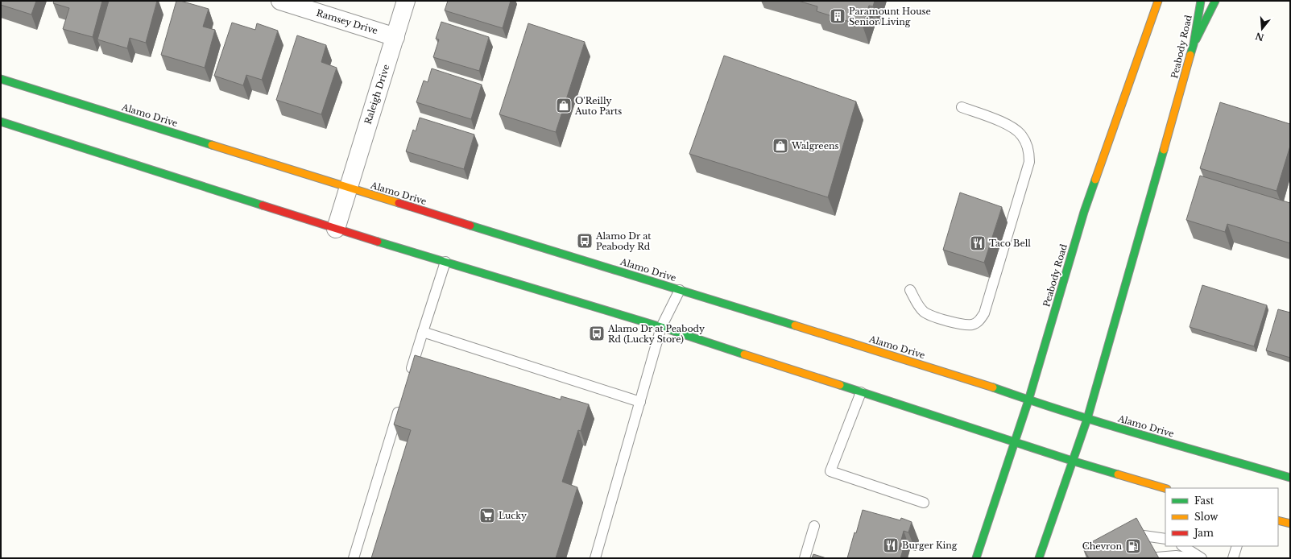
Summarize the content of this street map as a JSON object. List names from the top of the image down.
{
  "streets": {
    "main road": ["Peabody Road", "Alamo Drive"],
    "street": ["Ramsey Drive", "Raleigh Drive"]
  },
  "crossings": [
    ["Ramsey Drive", "Raleigh Drive"],
    ["Peabody Road", "Alamo Drive"],
    ["Raleigh Drive", "Alamo Drive"]
  ],
  "places": {
    "building": ["Paramount House Senior Living"],
    "shop": ["O'Reilly Auto Parts", "Walgreens"],
    "bus stop": ["Alamo Dr at Peabody Rd", "Alamo Dr at Peabody Rd (Lucky Store)"],
    "restaurant": ["Taco Bell", "Burger King"],
    "supermarket": ["Lucky"],
    "fuel station": ["Chevron"]
  },
  "legend": ["Fast", "Slow", "Jam"],
  "north": "bottom"
}
